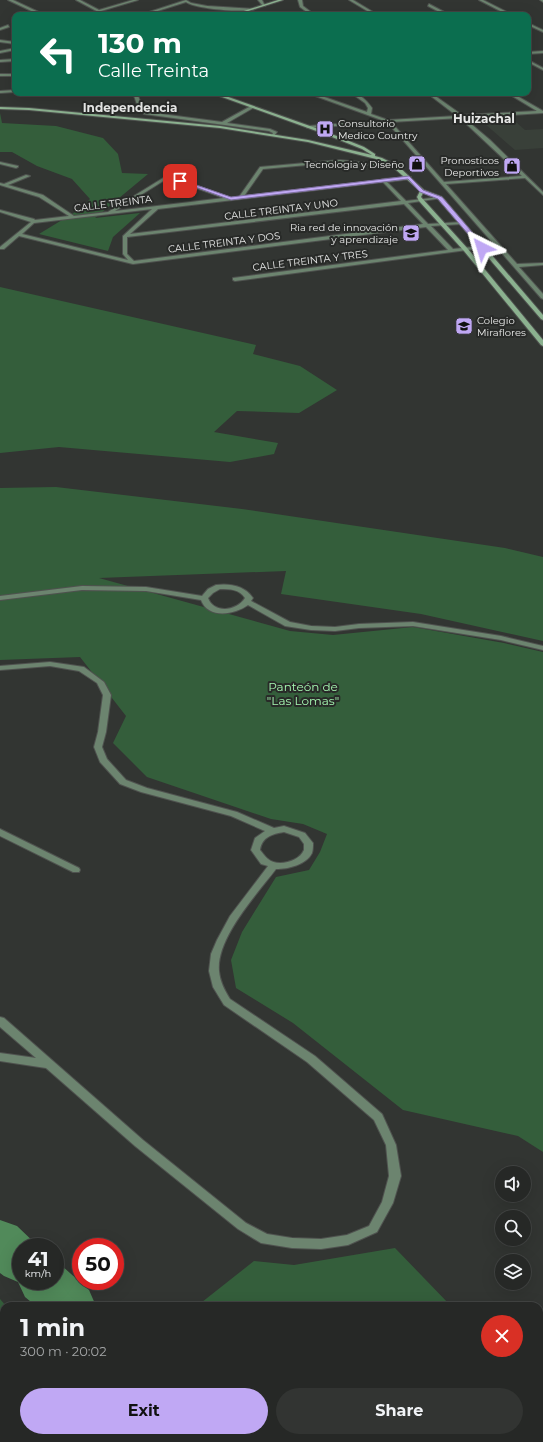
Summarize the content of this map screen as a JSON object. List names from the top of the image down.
{
  "streets": {
    "street": [
      "CALLE TREINTA",
      "CALLE TREINTA Y UNO",
      "CALLE TREINTA Y DOS",
      "CALLE TREINTA Y TRES"
    ]
  },
  "districts": ["Independencia", "Huizachal"],
  "parks": ["Panteón de \"Las Lomas\""],
  "places": {
    "hospital": ["Consultorio Medico Country"],
    "shop": ["Tecnologia y Diseño", "Pronosticos Deportivos"],
    "school or university": ["Ria red de innovación y aprendizaje", "Colegio Miraflores"]
  },
  "page": {
    "turn": ["130 m", "Calle Treinta"],
    "speed": "41 km/h",
    "limit": "50",
    "heading": ["1 min", "300 m · 20:02"],
    "buttons": ["Exit", "Share"]
  }
}
